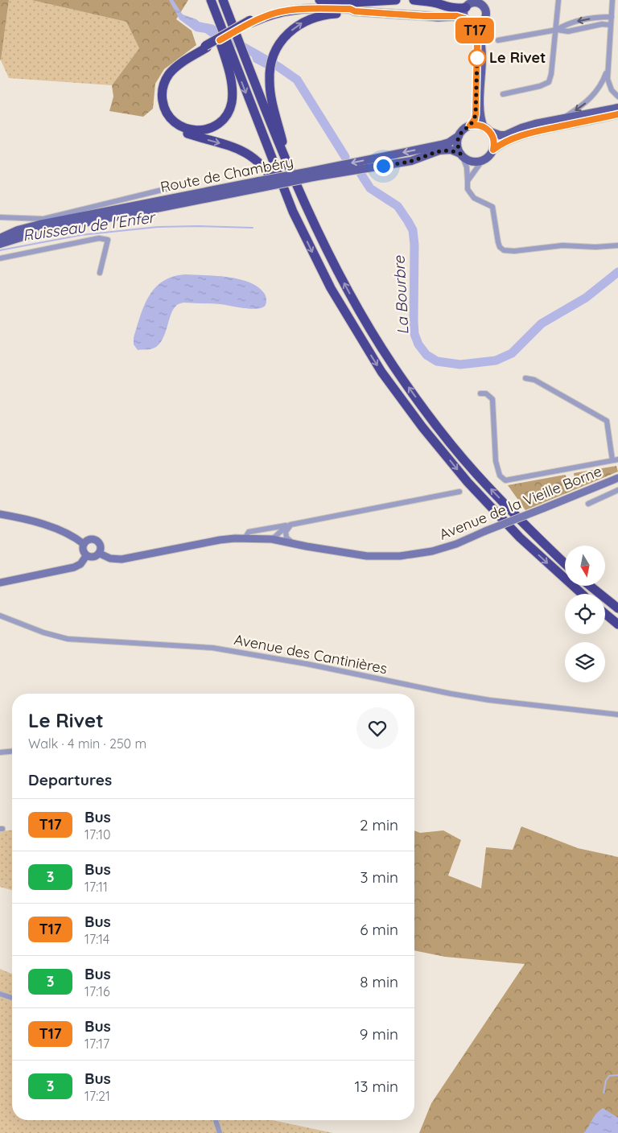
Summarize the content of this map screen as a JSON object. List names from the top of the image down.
{
  "streets": {
    "main road": ["Route de Chambéry", "Avenue de la Vieille Borne"],
    "street": ["Avenue des Cantinières"]
  },
  "water": ["Ruisseau de l'Enfer", "La Bourbre"],
  "places": ["Le Rivet"],
  "lines": ["bus line T17"],
  "north": "bottom",
  "page": {
    "on_map": "T17",
    "heading": [
      ["Le Rivet", "Walk · 4 min · 250 m"],
      "Departures"
    ],
    "list": [
      {
        "mark": "T17",
        "name": "Bus",
        "note": "17:10",
        "value": "2 min"
      },
      {
        "mark": "3",
        "name": "Bus",
        "note": "17:11",
        "value": "3 min"
      },
      {
        "mark": "T17",
        "name": "Bus",
        "note": "17:14",
        "value": "6 min"
      },
      {
        "mark": "3",
        "name": "Bus",
        "note": "17:16",
        "value": "8 min"
      },
      {
        "mark": "T17",
        "name": "Bus",
        "note": "17:17",
        "value": "9 min"
      },
      {
        "mark": "3",
        "name": "Bus",
        "note": "17:21",
        "value": "13 min"
      }
    ]
  }
}
